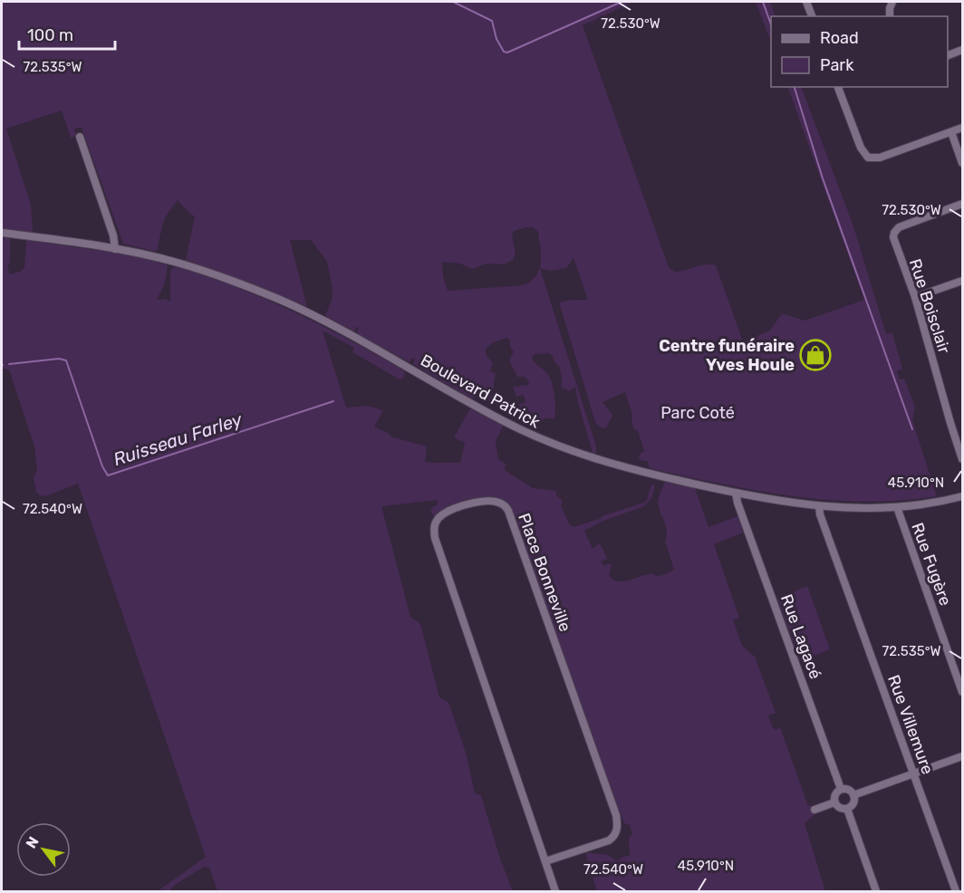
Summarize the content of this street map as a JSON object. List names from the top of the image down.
{
  "streets": {
    "street": [
      "Rue Boisclair",
      "Boulevard Patrick",
      "Rue Fugère",
      "Place Bonneville",
      "Rue Lagacé",
      "Rue Villemure"
    ]
  },
  "crossings": [
    ["Boulevard Patrick", "Rue Fugère"],
    ["Boulevard Patrick", "Rue Lagacé"],
    ["Boulevard Patrick", "Rue Villemure"]
  ],
  "water": ["Ruisseau Farley"],
  "parks": ["Parc Coté"],
  "places": {
    "shop": ["Centre funéraire Yves Houle"]
  },
  "legend": ["Road", "Park"],
  "scale_bar": "100 m",
  "north": "top left",
  "coordinates": [
    "72.530°W",
    "72.535°W",
    "45.910°N",
    "72.540°W"
  ]
}
